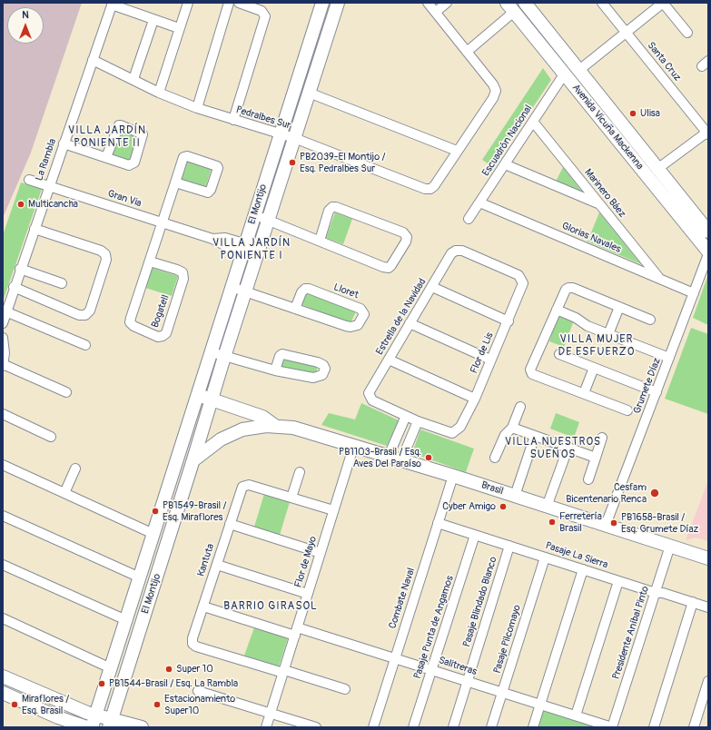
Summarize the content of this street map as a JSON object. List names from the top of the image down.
{
  "streets": {
    "street": [
      "Santa Cruz",
      "Pedralbes Sur",
      "Avenida Vicuña Mackenna",
      "Escuadrón Nacional",
      "La Rambla",
      "Marinero Báez",
      "Gran Via",
      "El Montijo",
      "Glorias Navales",
      "Lloret",
      "Bogatell",
      "Estrella de la Navidad",
      "Flor de Lis",
      "Grumete Díaz",
      "Brasil",
      "Pasaje La Sierra",
      "Kantuta",
      "Flor de Mayo",
      "Combate Naval",
      "Pasaje Blindado Blanco",
      "Pasaje Punta de Angamos",
      "Presidente Aníbal Pinto",
      "Pasaje Pilcomayo",
      "Salitreras"
    ]
  },
  "crossings": [
    ["Pedralbes Sur", "La Rambla"],
    ["Pedralbes Sur", "El Montijo"],
    ["Avenida Vicuña Mackenna", "Escuadrón Nacional"],
    ["Avenida Vicuña Mackenna", "Grumete Díaz"],
    ["Escuadrón Nacional", "Marinero Báez"],
    ["Escuadrón Nacional", "Glorias Navales"],
    ["La Rambla", "Gran Via"],
    ["Marinero Báez", "Glorias Navales"],
    ["Gran Via", "El Montijo"],
    ["Gran Via", "Bogatell"],
    ["El Montijo", "Lloret"],
    ["El Montijo", "Brasil"],
    ["Glorias Navales", "Grumete Díaz"],
    ["Estrella de la Navidad", "Flor de Lis"],
    ["Grumete Díaz", "Brasil"],
    ["Brasil", "Flor de Mayo"],
    ["Brasil", "Combate Naval"],
    ["Brasil", "Presidente Aníbal Pinto"],
    ["Pasaje La Sierra", "Combate Naval"],
    ["Pasaje La Sierra", "Pasaje Blindado Blanco"],
    ["Pasaje La Sierra", "Pasaje Punta de Angamos"],
    ["Pasaje La Sierra", "Presidente Aníbal Pinto"],
    ["Pasaje La Sierra", "Pasaje Pilcomayo"],
    ["Kantuta", "Flor de Mayo"],
    ["Kantuta", "Salitreras"],
    ["Flor de Mayo", "Salitreras"],
    ["Combate Naval", "Salitreras"],
    ["Pasaje Blindado Blanco", "Salitreras"],
    ["Pasaje Punta de Angamos", "Salitreras"],
    ["Presidente Aníbal Pinto", "Salitreras"],
    ["Pasaje Pilcomayo", "Salitreras"]
  ],
  "districts": [
    "VILLA JARDÍN PONIENTE II",
    "VILLA JARDÍN PONIENTE I",
    "VILLA MUJER DE ESFUERZO",
    "VILLA NUESTROS SUEÑOS",
    "BARRIO GIRASOL"
  ],
  "places": [
    "Ulisa",
    "PB2039-El Montijo / Esq. Pedralbes Sur",
    "Multicancha",
    "PB1103-Brasil / Esq. Aves Del Paraíso",
    "Cesfam Bicentenario Renca",
    "Cyber Amigo",
    "PB1549-Brasil / Esq. Miraflores",
    "Ferretería Brasil",
    "PB1658-Brasil / Esq. Grumete Díaz",
    "Super 10",
    "PB1544-Brasil / Esq. La Rambla",
    "Miraflores / Esq. Brasil",
    "Estacionamiento Super10"
  ],
  "north": "top"
}
